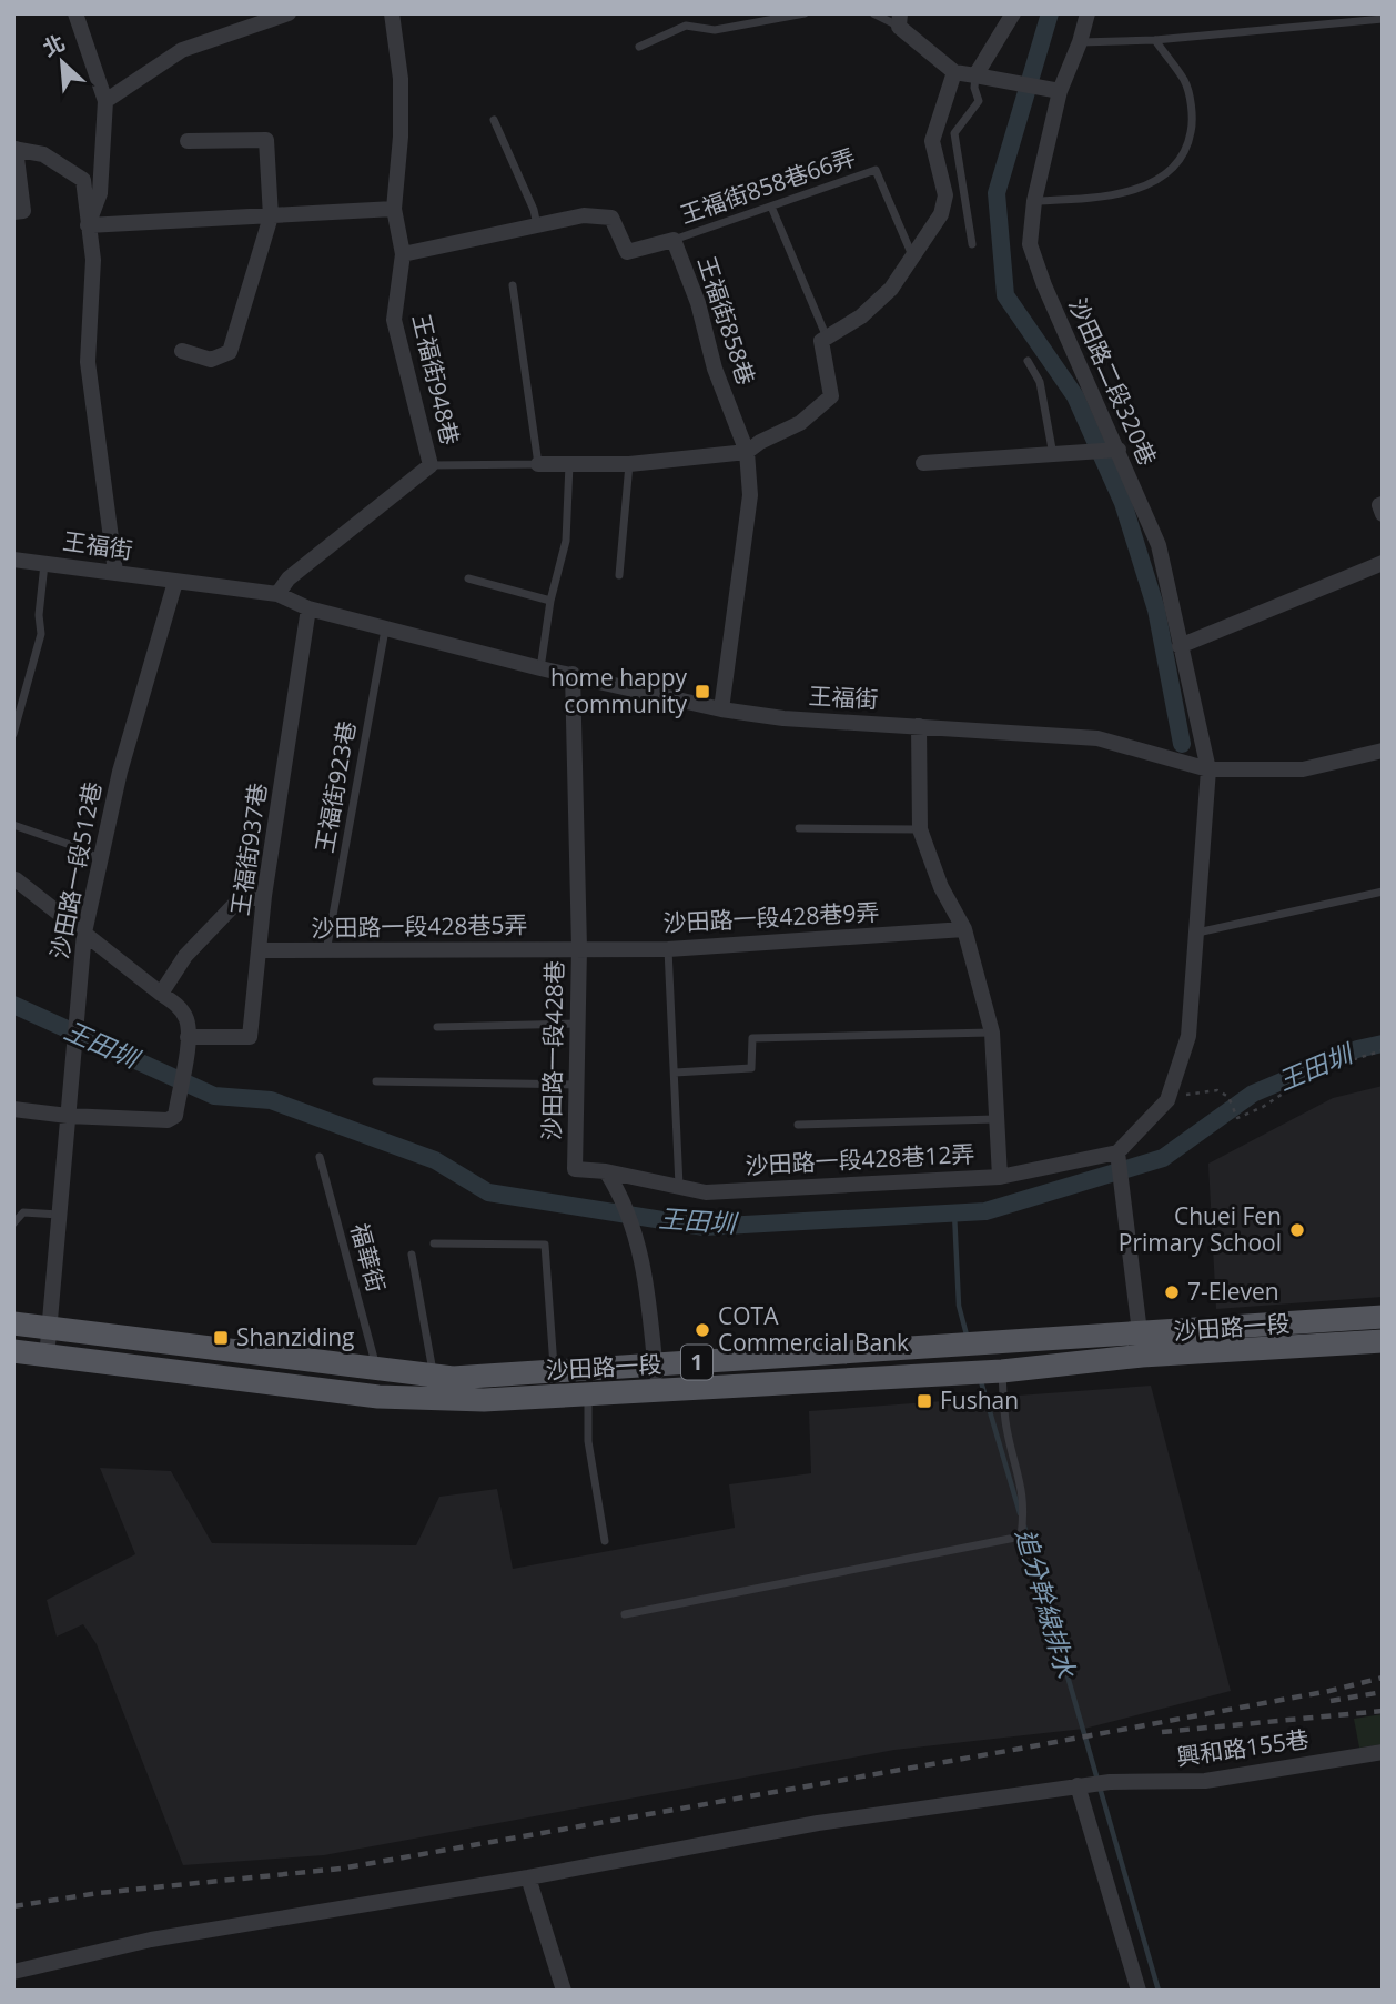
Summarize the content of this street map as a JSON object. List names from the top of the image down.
{
  "streets": {
    "main road": ["沙田路一段", "1"],
    "street": [
      "王福街858巷",
      "王福街948巷",
      "沙田路二段320巷",
      "王福街",
      "王福街937巷",
      "沙田路一段512巷",
      "沙田路一段428巷9弄",
      "沙田路一段428巷5弄",
      "沙田路一段428巷",
      "沙田路一段428巷12弄",
      "興和路155巷"
    ],
    "lane": ["王福街858巷66弄", "王福街923巷", "福華街"]
  },
  "crossings": [
    ["王福街858巷66弄", "王福街858巷"],
    ["王福街858巷", "王福街948巷"],
    ["王福街858巷", "王福街"],
    ["沙田路二段320巷", "王福街"],
    ["王福街", "王福街923巷"],
    ["王福街", "王福街937巷"],
    ["王福街", "沙田路一段512巷"],
    ["王福街", "沙田路一段428巷"],
    ["王福街923巷", "沙田路一段428巷5弄"],
    ["王福街937巷", "沙田路一段428巷5弄"],
    ["沙田路一段512巷", "沙田路一段"],
    ["沙田路一段428巷9弄", "沙田路一段428巷5弄"],
    ["沙田路一段428巷9弄", "沙田路一段428巷"],
    ["沙田路一段428巷5弄", "沙田路一段428巷"],
    ["沙田路一段428巷", "沙田路一段428巷12弄"],
    ["福華街", "沙田路一段"]
  ],
  "water": ["王田圳", "追分幹線排水"],
  "places": {
    "transit": ["home happy community", "Shanziding", "Fushan"],
    "other": ["Chuei Fen Primary School", "7-Eleven", "COTA Commercial Bank"]
  },
  "north": "top left"
}
